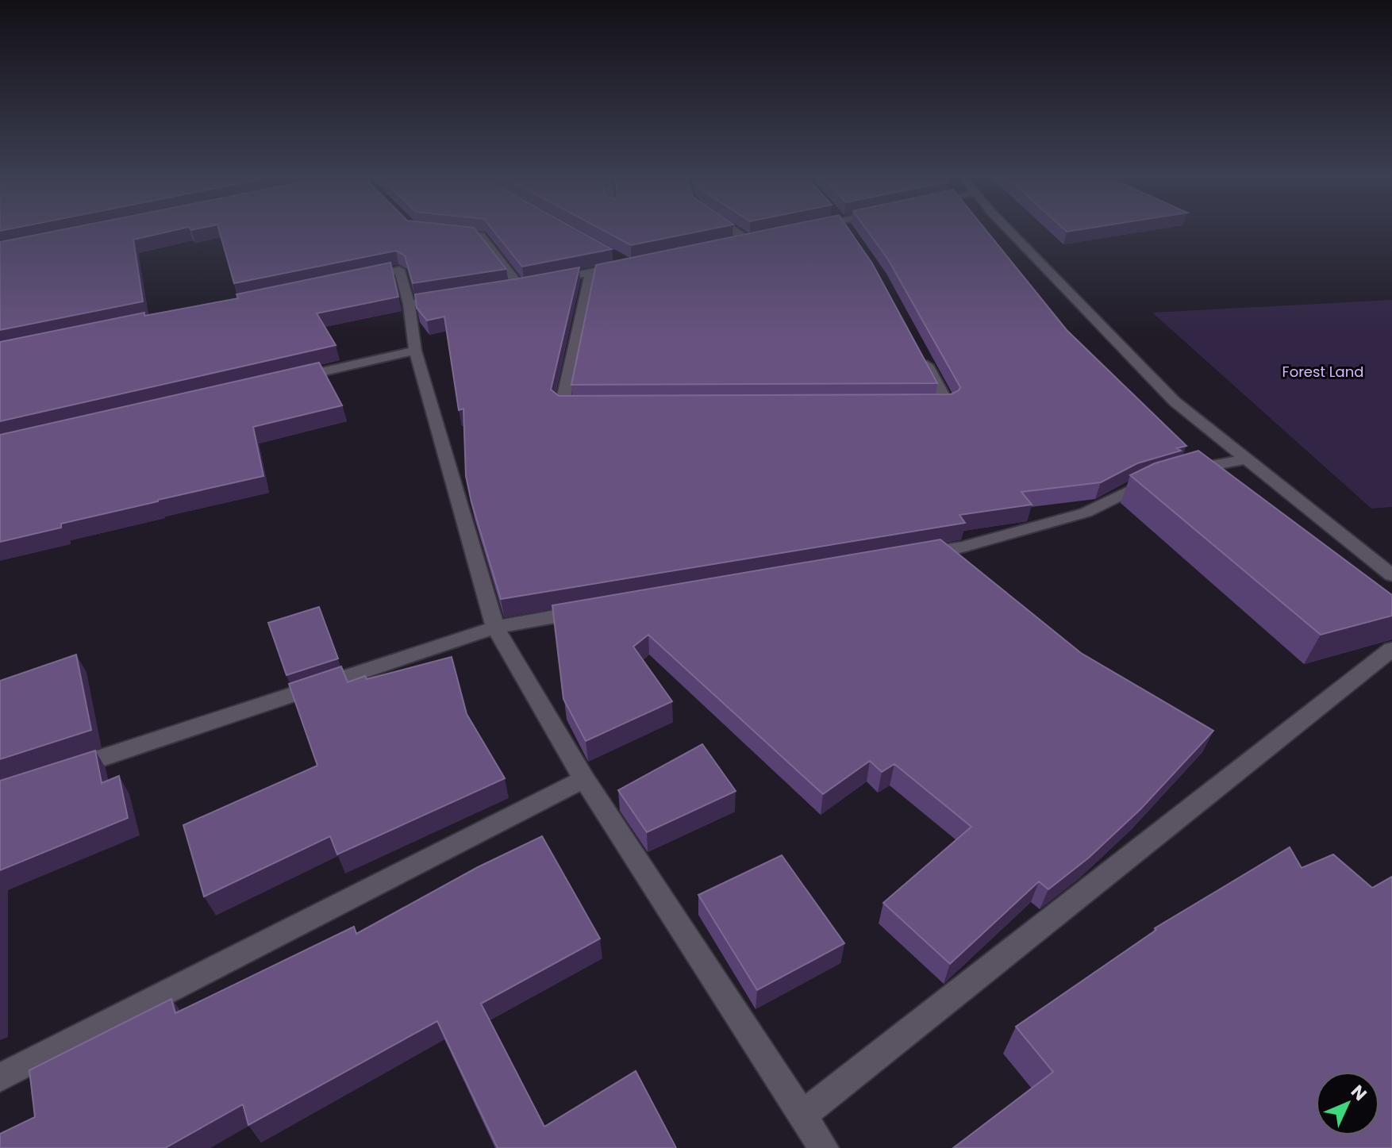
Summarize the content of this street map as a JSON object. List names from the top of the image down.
{
  "parks": ["Forest Land"],
  "north": "top right"
}
